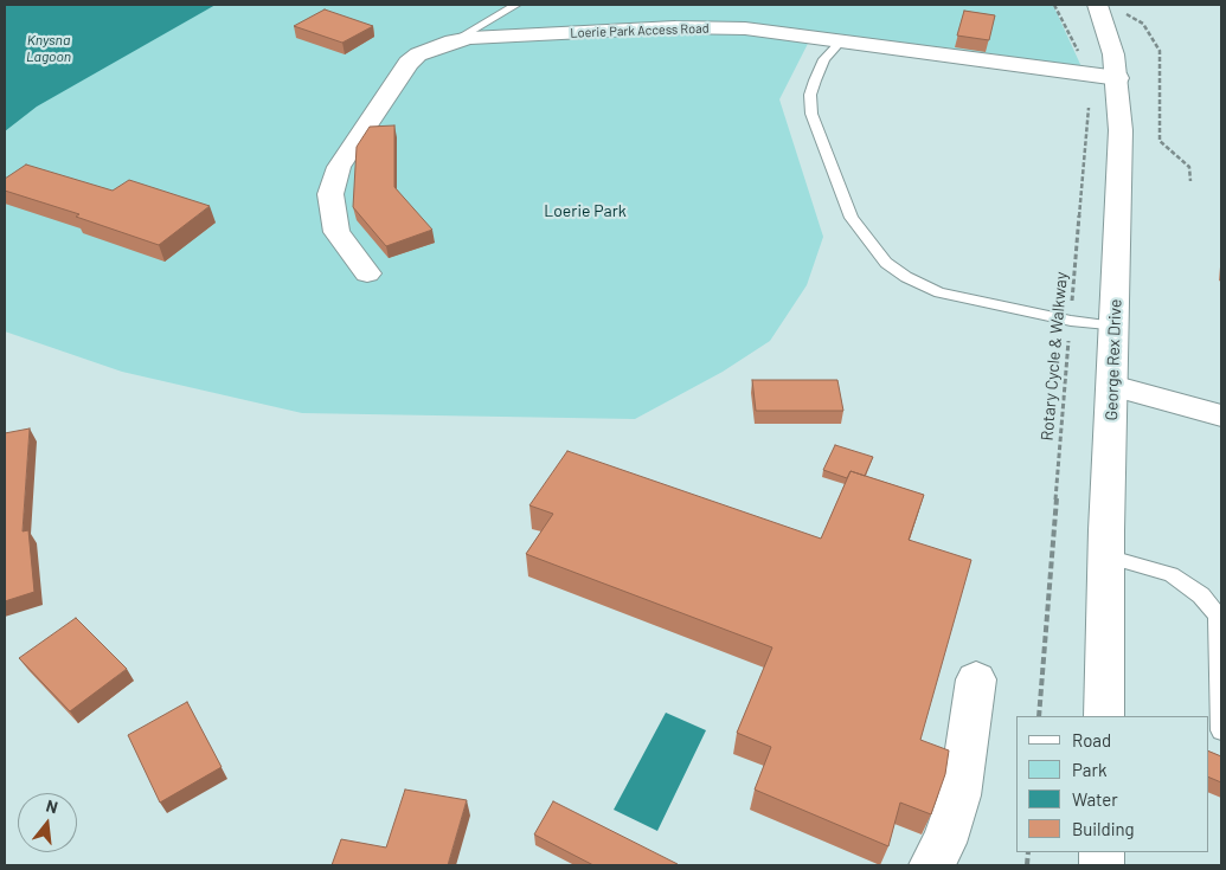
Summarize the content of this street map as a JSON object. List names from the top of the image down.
{
  "streets": {
    "street": ["Loerie Park Access Road", "George Rex Drive"],
    "path": ["Rotary Cycle & Walkway"]
  },
  "crossings": [
    ["Loerie Park Access Road", "Rotary Cycle & Walkway"],
    ["Loerie Park Access Road", "George Rex Drive"]
  ],
  "water": ["Knysna Lagoon"],
  "parks": ["Loerie Park"],
  "legend": [
    "Road",
    "Park",
    "Water",
    "Building"
  ],
  "north": "top"
}
